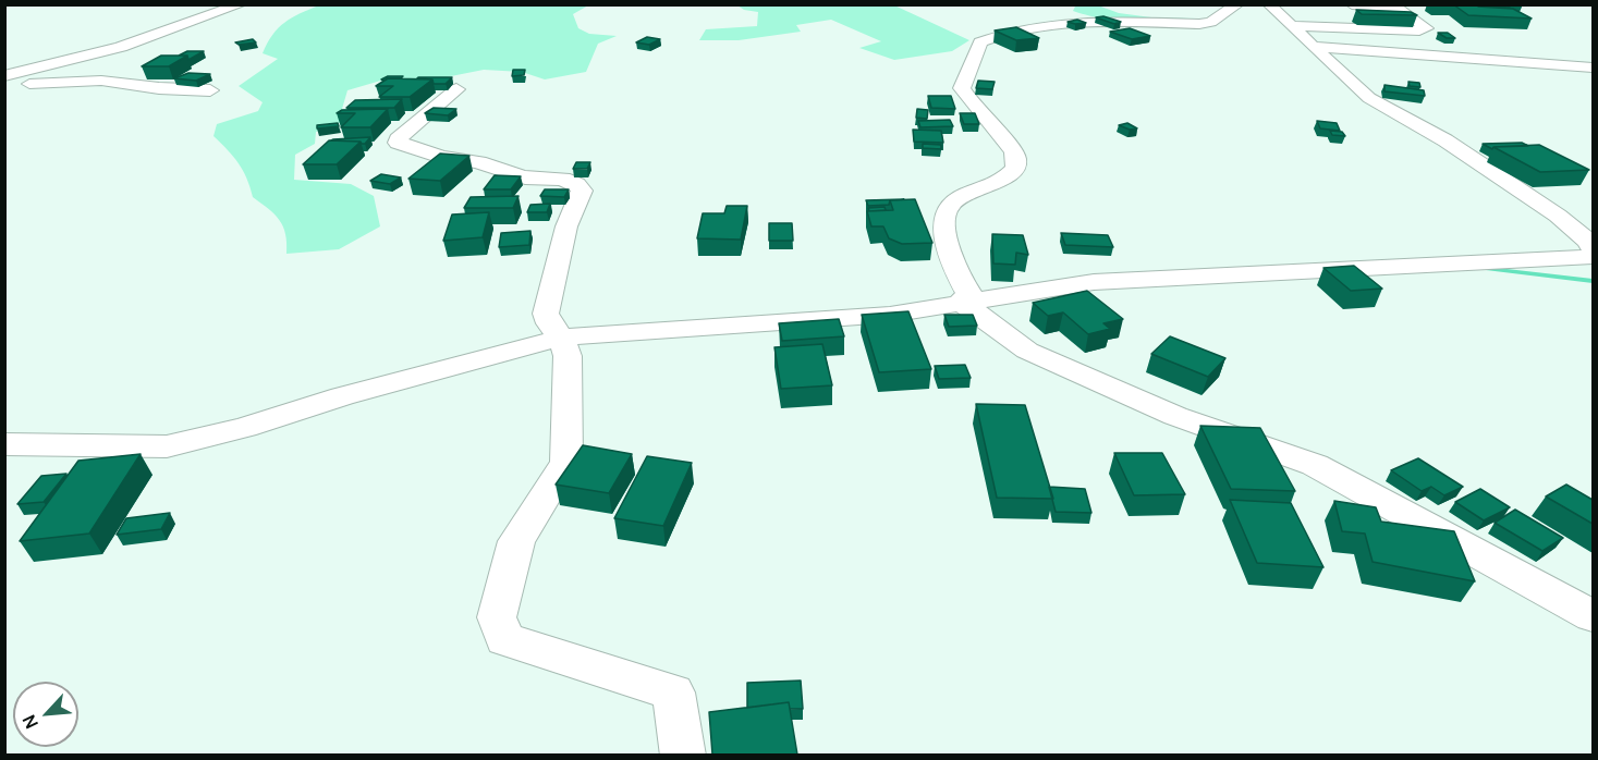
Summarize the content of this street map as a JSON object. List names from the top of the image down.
{
  "north": "bottom left"
}
